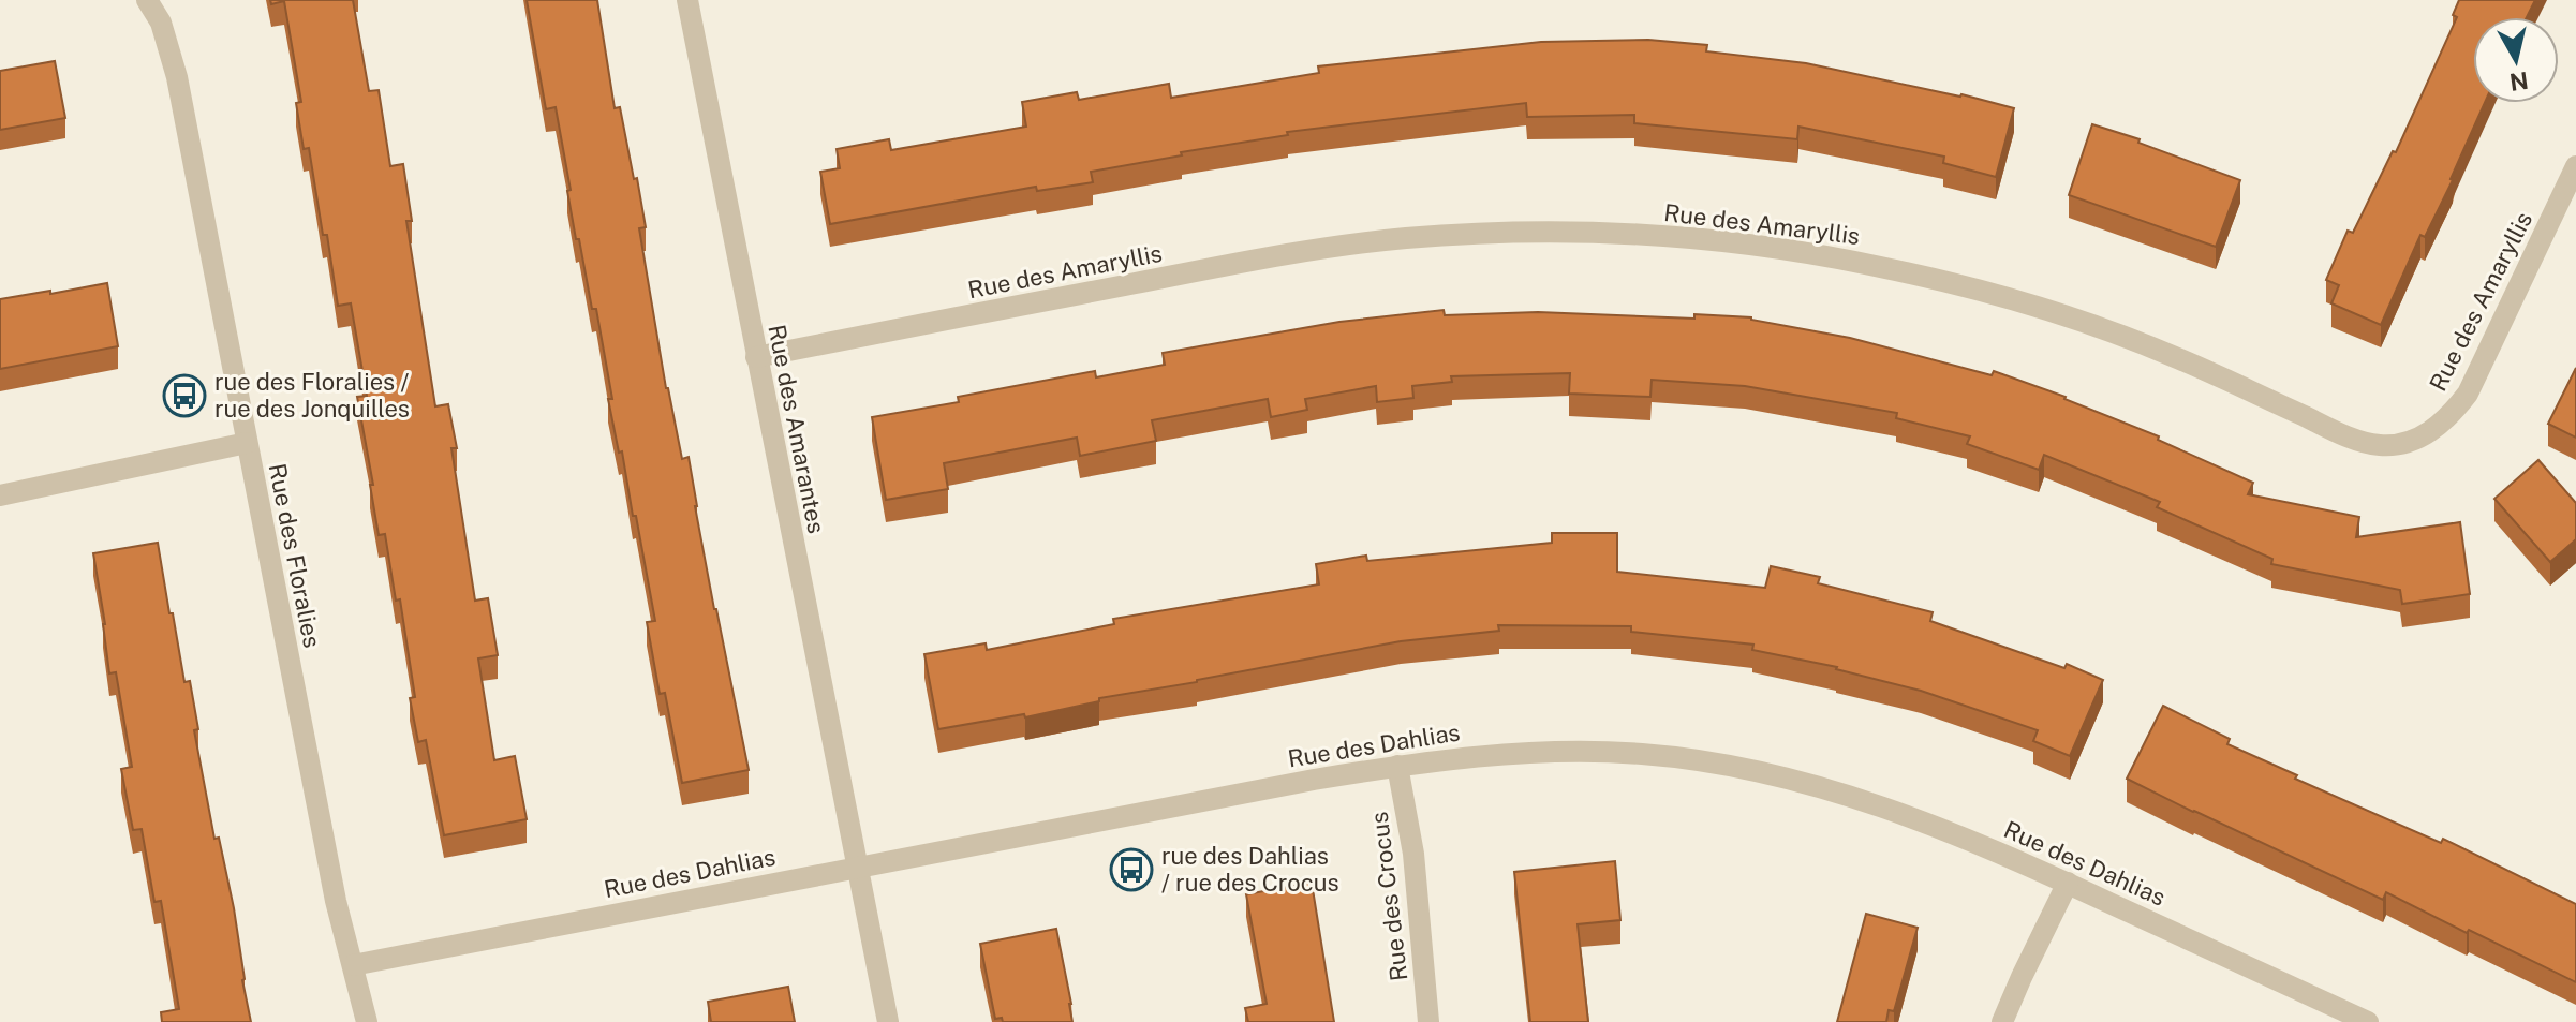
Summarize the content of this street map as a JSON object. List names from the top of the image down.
{
  "streets": {
    "street": [
      "Rue des Amaryllis",
      "Rue des Amarantes",
      "Rue des Floralies",
      "Rue des Dahlias",
      "Rue des Crocus"
    ]
  },
  "crossings": [
    ["Rue des Amaryllis", "Rue des Amarantes"],
    ["Rue des Amarantes", "Rue des Dahlias"],
    ["Rue des Floralies", "Rue des Dahlias"],
    ["Rue des Dahlias", "Rue des Crocus"]
  ],
  "places": {
    "bus stop": ["rue des Floralies / rue des Jonquilles", "rue des Dahlias / rue des Crocus"]
  },
  "north": "bottom"
}
